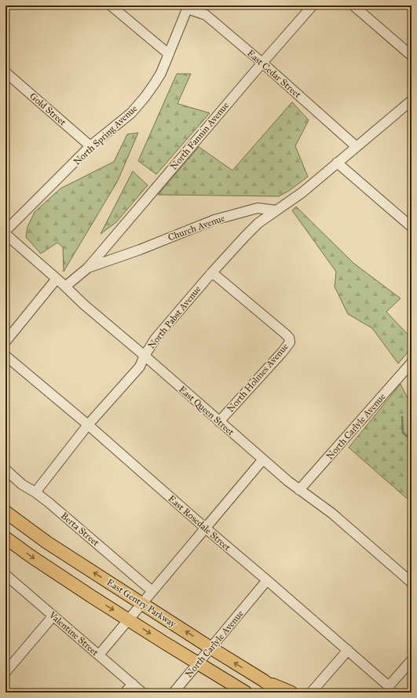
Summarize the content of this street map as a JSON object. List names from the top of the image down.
{
  "streets": {
    "main road": ["East Gentry Parkway"],
    "street": [
      "East Cedar Street",
      "Gold Street",
      "North Spring Avenue",
      "North Fannin Avenue",
      "Church Avenue",
      "North Pabst Avenue",
      "North Holmes Avenue",
      "East Queen Street",
      "North Carlyle Avenue",
      "East Rosedale Street",
      "Berta Street",
      "Valentine Street"
    ]
  },
  "crossings": [
    ["East Cedar Street", "North Spring Avenue"],
    ["East Cedar Street", "North Fannin Avenue"],
    ["Gold Street", "North Spring Avenue"],
    ["North Fannin Avenue", "Church Avenue"],
    ["Church Avenue", "North Pabst Avenue"],
    ["Church Avenue", "East Queen Street"],
    ["North Pabst Avenue", "North Holmes Avenue"],
    ["North Pabst Avenue", "East Queen Street"],
    ["North Pabst Avenue", "East Rosedale Street"],
    ["North Pabst Avenue", "Berta Street"],
    ["North Holmes Avenue", "East Queen Street"],
    ["East Queen Street", "North Carlyle Avenue"],
    ["North Carlyle Avenue", "East Rosedale Street"],
    ["North Carlyle Avenue", "East Gentry Parkway"]
  ]
}
